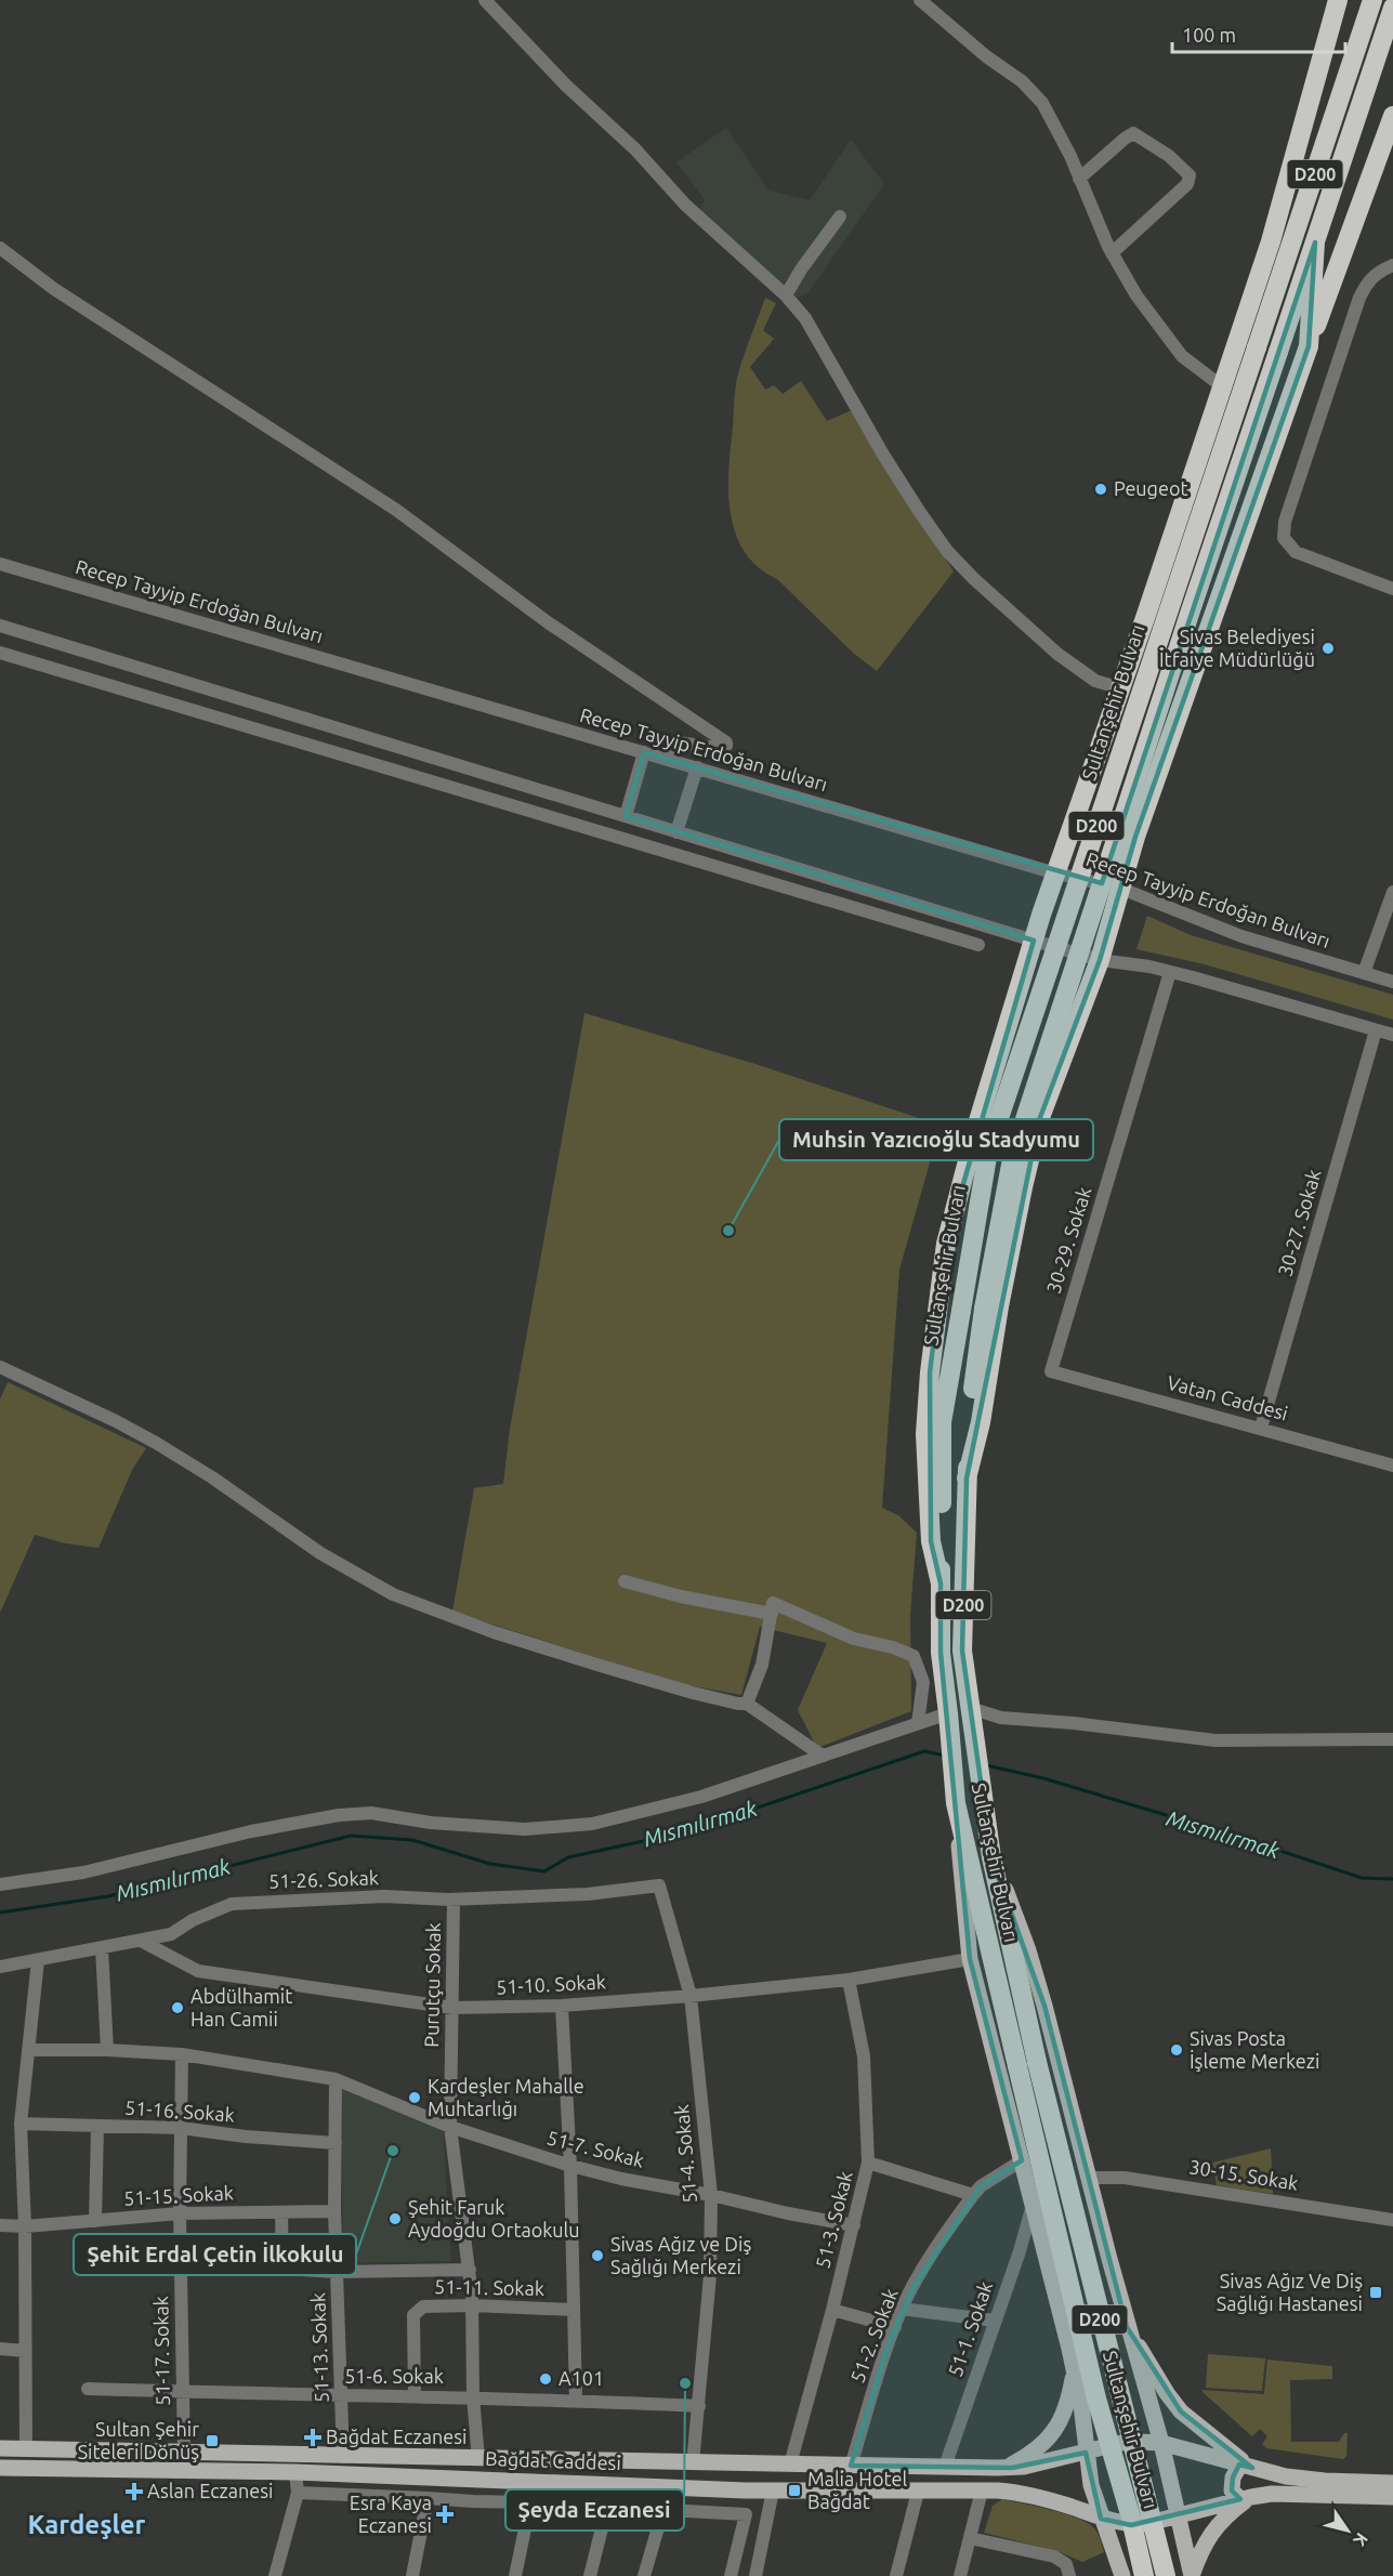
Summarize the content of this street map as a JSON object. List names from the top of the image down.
{
  "streets": {
    "highway": ["D200", "Sultanşehir Bulvarı"],
    "main road": ["Bağdat Caddesi"],
    "street": [
      "Recep Tayyip Erdoğan Bulvarı",
      "30-27. Sokak",
      "30-29. Sokak",
      "Vatan Caddesi",
      "51-26. Sokak",
      "Purutçu Sokak",
      "51-10. Sokak",
      "51-16. Sokak",
      "51-7. Sokak",
      "51-4. Sokak",
      "30-15. Sokak",
      "51-15. Sokak",
      "51-3. Sokak",
      "51-11. Sokak",
      "51-1. Sokak",
      "51-2. Sokak",
      "51-13. Sokak",
      "51-17. Sokak",
      "51-6. Sokak"
    ]
  },
  "crossings": [
    ["30-27. Sokak", "Vatan Caddesi"],
    ["30-29. Sokak", "Vatan Caddesi"],
    ["51-26. Sokak", "Purutçu Sokak"],
    ["51-26. Sokak", "51-10. Sokak"],
    ["51-26. Sokak", "51-4. Sokak"],
    ["Purutçu Sokak", "51-10. Sokak"],
    ["Purutçu Sokak", "51-7. Sokak"],
    ["Purutçu Sokak", "51-11. Sokak"],
    ["Purutçu Sokak", "51-6. Sokak"],
    ["Purutçu Sokak", "Bağdat Caddesi"],
    ["51-10. Sokak", "51-4. Sokak"],
    ["51-10. Sokak", "51-3. Sokak"],
    ["51-16. Sokak", "51-13. Sokak"],
    ["51-16. Sokak", "51-17. Sokak"],
    ["51-7. Sokak", "51-4. Sokak"],
    ["51-7. Sokak", "51-3. Sokak"],
    ["51-7. Sokak", "51-13. Sokak"],
    ["51-7. Sokak", "51-17. Sokak"],
    ["51-4. Sokak", "51-6. Sokak"],
    ["51-4. Sokak", "Bağdat Caddesi"],
    ["51-15. Sokak", "51-13. Sokak"],
    ["51-15. Sokak", "51-17. Sokak"],
    ["51-3. Sokak", "Bağdat Caddesi"],
    ["51-11. Sokak", "51-6. Sokak"],
    ["51-1. Sokak", "Bağdat Caddesi"],
    ["51-2. Sokak", "Bağdat Caddesi"],
    ["51-13. Sokak", "51-6. Sokak"],
    ["51-13. Sokak", "Bağdat Caddesi"],
    ["51-17. Sokak", "51-6. Sokak"],
    ["51-17. Sokak", "Bağdat Caddesi"]
  ],
  "districts": ["Kardeşler"],
  "water": ["Mısmılırmak"],
  "places": {
    "other": [
      "Peugeot",
      "Sivas Belediyesi İtfaiye Müdürlüğü",
      "Muhsin Yazıcıoğlu Stadyumu",
      "Abdülhamit Han Camii",
      "Sivas Posta İşleme Merkezi",
      "Kardeşler Mahalle Muhtarlığı",
      "Şehit Erdal Çetin İlkokulu",
      "Şehit Faruk Aydoğdu Ortaokulu",
      "Sivas Ağız ve Diş Sağlığı Merkezi",
      "A101",
      "Şeyda Eczanesi"
    ],
    "transit": ["Sivas Ağız Ve Diş Sağlığı Hastanesi", "Sultan Şehir Siteleri Dönüş", "Malia Hotel Bağdat"],
    "health": ["Bağdat Eczanesi", "Aslan Eczanesi", "Esra Kaya Eczanesi"]
  },
  "scale_bar": "100 m",
  "north": "bottom right"
}
